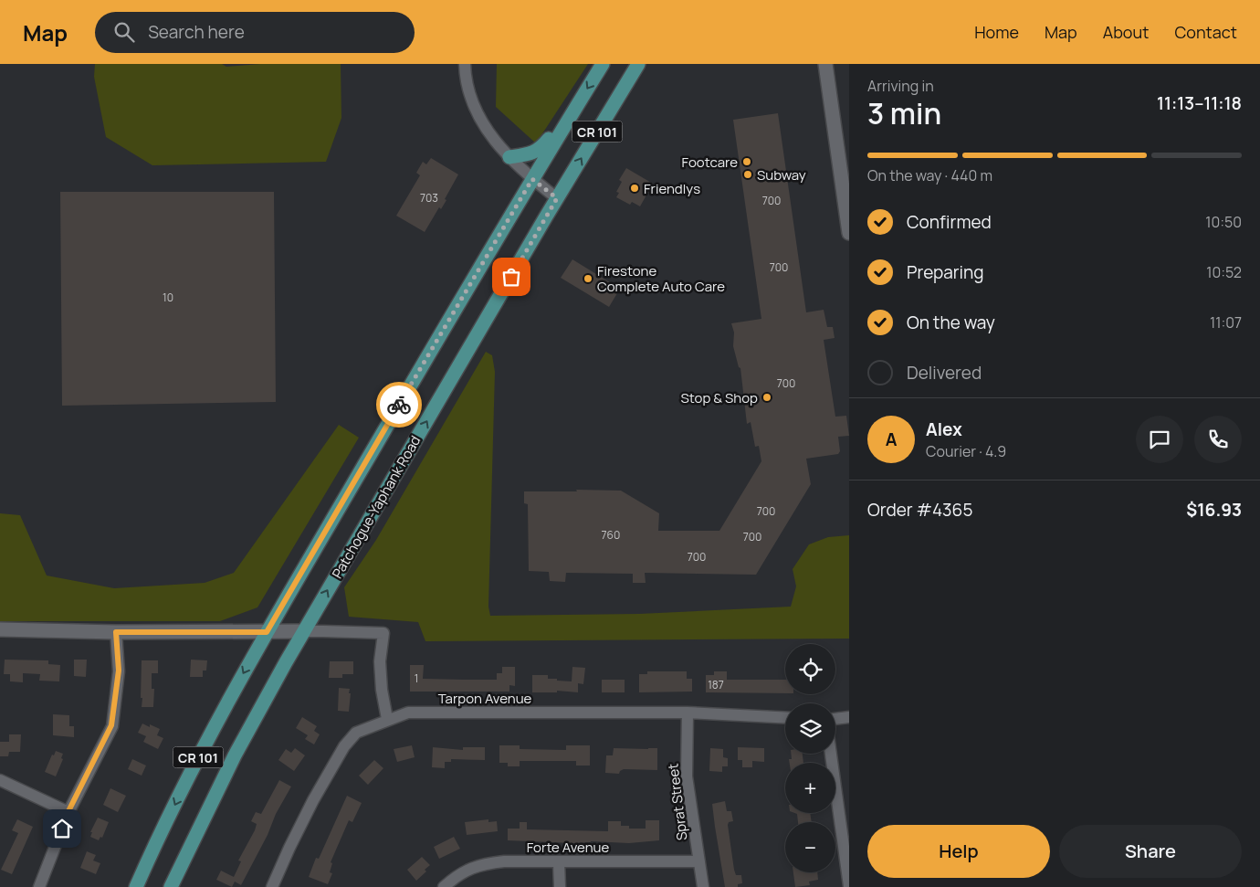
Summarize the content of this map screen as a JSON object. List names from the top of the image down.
{
  "streets": {
    "main road": ["CR 101", "Patchogue-Yaphank Road"],
    "street": ["Tarpon Avenue", "Sprat Street", "Forte Avenue"]
  },
  "crossings": [
    ["Tarpon Avenue", "Sprat Street"],
    ["Sprat Street", "Forte Avenue"]
  ],
  "places": [
    "Footcare",
    "Subway",
    "Friendlys",
    "Firestone Complete Auto Care",
    "Stop & Shop"
  ],
  "house_numbers": [
    "703",
    "700",
    "700",
    "10",
    "700",
    "700",
    "760",
    "700",
    "700",
    "1",
    "187"
  ],
  "page": {
    "header": "Map",
    "search": "Search here",
    "nav": [
      "Home",
      "Map",
      "About",
      "Contact"
    ],
    "heading": ["3 min", "Arriving in", "11:13–11:18"],
    "panel": [
      "Alex",
      "Courier · 4.9",
      "Order #4365",
      "$16.93"
    ],
    "bar": "On the way · 440 m",
    "list": [
      ["Confirmed", "10:50"],
      ["Preparing", "10:52"],
      ["On the way", "11:07"],
      "Delivered"
    ],
    "round": "A",
    "map_buttons": ["+", "−"],
    "buttons": ["Help", "Share"]
  }
}
